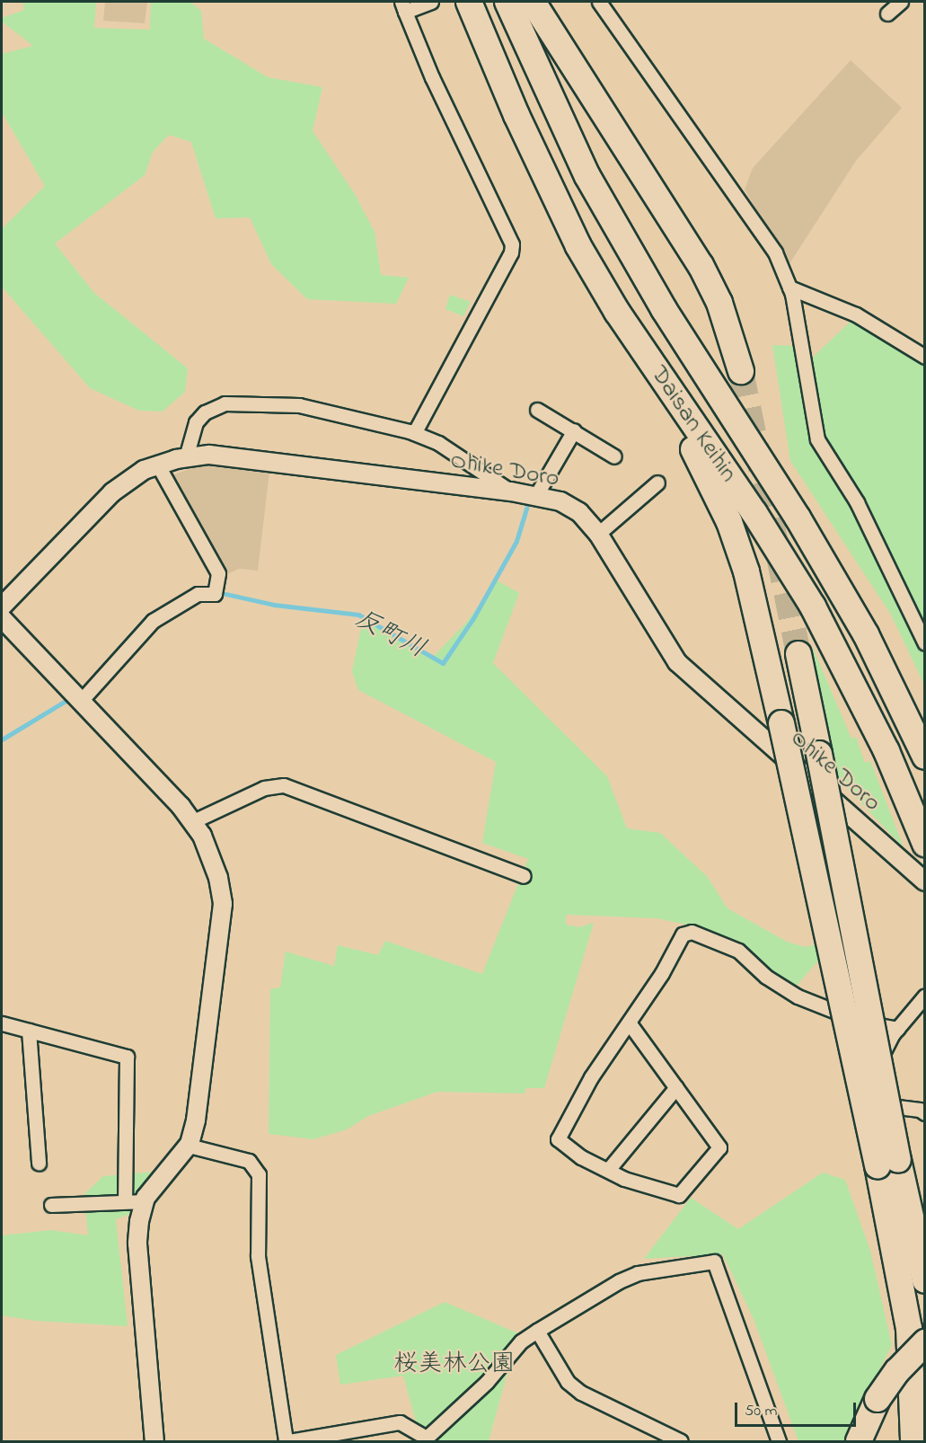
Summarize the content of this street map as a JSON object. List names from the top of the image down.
{
  "streets": {
    "highway": ["Daisan Keihin"],
    "street": ["Ohike Doro"]
  },
  "water": ["反町川"],
  "parks": ["桜美林公園"],
  "scale_bar": "50 m"
}
